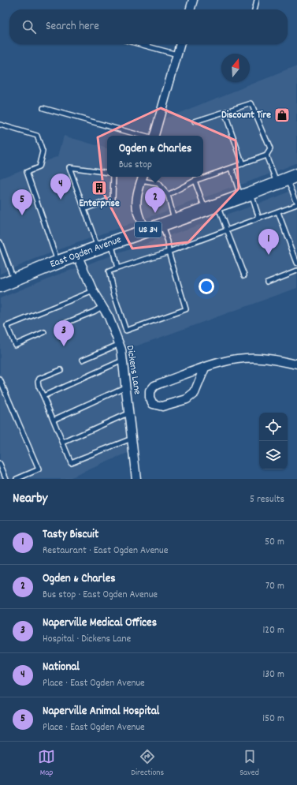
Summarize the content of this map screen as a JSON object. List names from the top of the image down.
{
  "streets": {
    "main road": ["US 34", "East Ogden Avenue"],
    "street": ["Dickens Lane"]
  },
  "crossings": [
    ["East Ogden Avenue", "Dickens Lane"]
  ],
  "places": {
    "shop": ["Discount Tire"],
    "building": ["Enterprise"]
  },
  "north": "top",
  "page": {
    "search": "Search here",
    "popup": ["Ogden & Charles", "Bus stop"],
    "pins": [
      "4",
      "2",
      "5",
      "1",
      "3"
    ],
    "heading": ["Nearby", "5 results"],
    "list": [
      {
        "mark": "1",
        "name": "Tasty Biscuit",
        "note": "Restaurant · East Ogden Avenue",
        "value": "50 m"
      },
      {
        "mark": "2",
        "name": "Ogden & Charles",
        "note": "Bus stop · East Ogden Avenue",
        "value": "70 m"
      },
      {
        "mark": "3",
        "name": "Naperville Medical Offices",
        "note": "Hospital · Dickens Lane",
        "value": "120 m"
      },
      {
        "mark": "4",
        "name": "National",
        "note": "Place · East Ogden Avenue",
        "value": "130 m"
      },
      {
        "mark": "5",
        "name": "Naperville Animal Hospital",
        "note": "Place · East Ogden Avenue",
        "value": "150 m"
      }
    ],
    "nav": ["Map", "Directions", "Saved"]
  }
}
